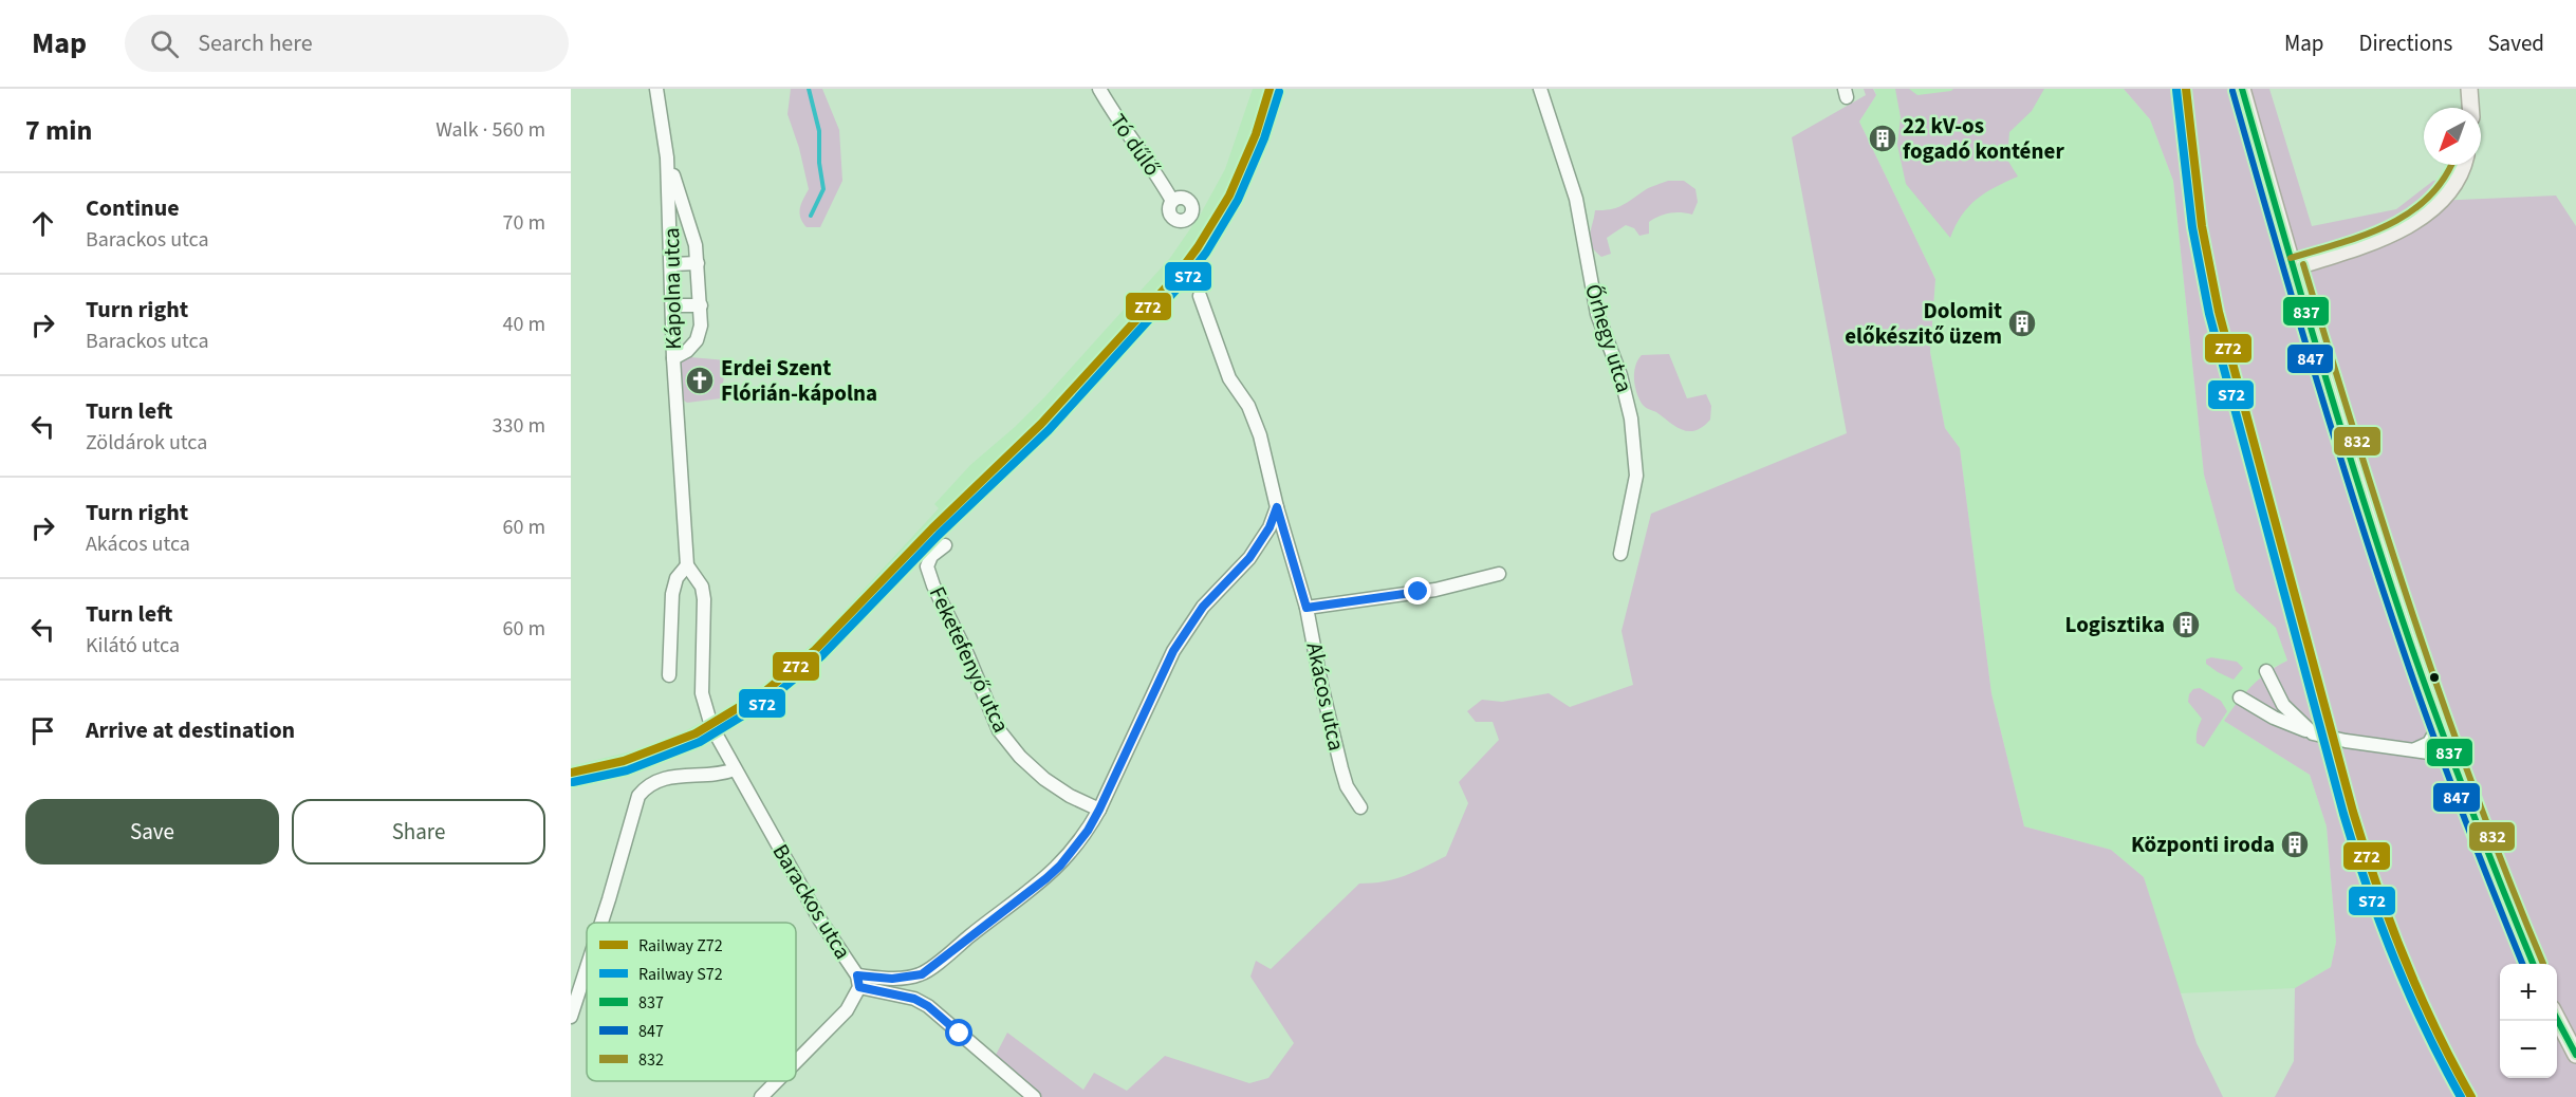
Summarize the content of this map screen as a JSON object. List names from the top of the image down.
{
  "streets": {
    "street": [
      "Tó dűlő",
      "Kápolna utca",
      "Őrhegy utca",
      "Feketefenyő utca",
      "Akácos utca",
      "Barackos utca"
    ]
  },
  "crossings": [
    ["Kápolna utca", "Barackos utca"],
    ["Feketefenyő utca", "Barackos utca"]
  ],
  "places": {
    "building": [
      "22 kV-os fogadó konténer",
      "Dolomit előkészitő üzem",
      "Logisztika",
      "Központi iroda"
    ],
    "church": ["Erdei Szent Flórián-kápolna"]
  },
  "lines": [
    "rail line Z72",
    "transit line 837",
    "rail line S72",
    "transit line 847",
    "transit line 832"
  ],
  "legend": [
    "Railway Z72",
    "Railway S72",
    "837",
    "847",
    "832"
  ],
  "north": "bottom left",
  "page": {
    "header": "Map",
    "search": "Search here",
    "nav": ["Map", "Directions", "Saved"],
    "heading": ["7 min", "Walk · 560 m"],
    "list": [
      ["Continue", "Barackos utca", "70 m"],
      ["Turn right", "Barackos utca", "40 m"],
      ["Turn left", "Zöldárok utca", "330 m"],
      ["Turn right", "Akácos utca", "60 m"],
      ["Turn left", "Kilátó utca", "60 m"],
      "Arrive at destination"
    ],
    "buttons": ["Save", "Share"],
    "map_buttons": ["+", "−"]
  }
}
